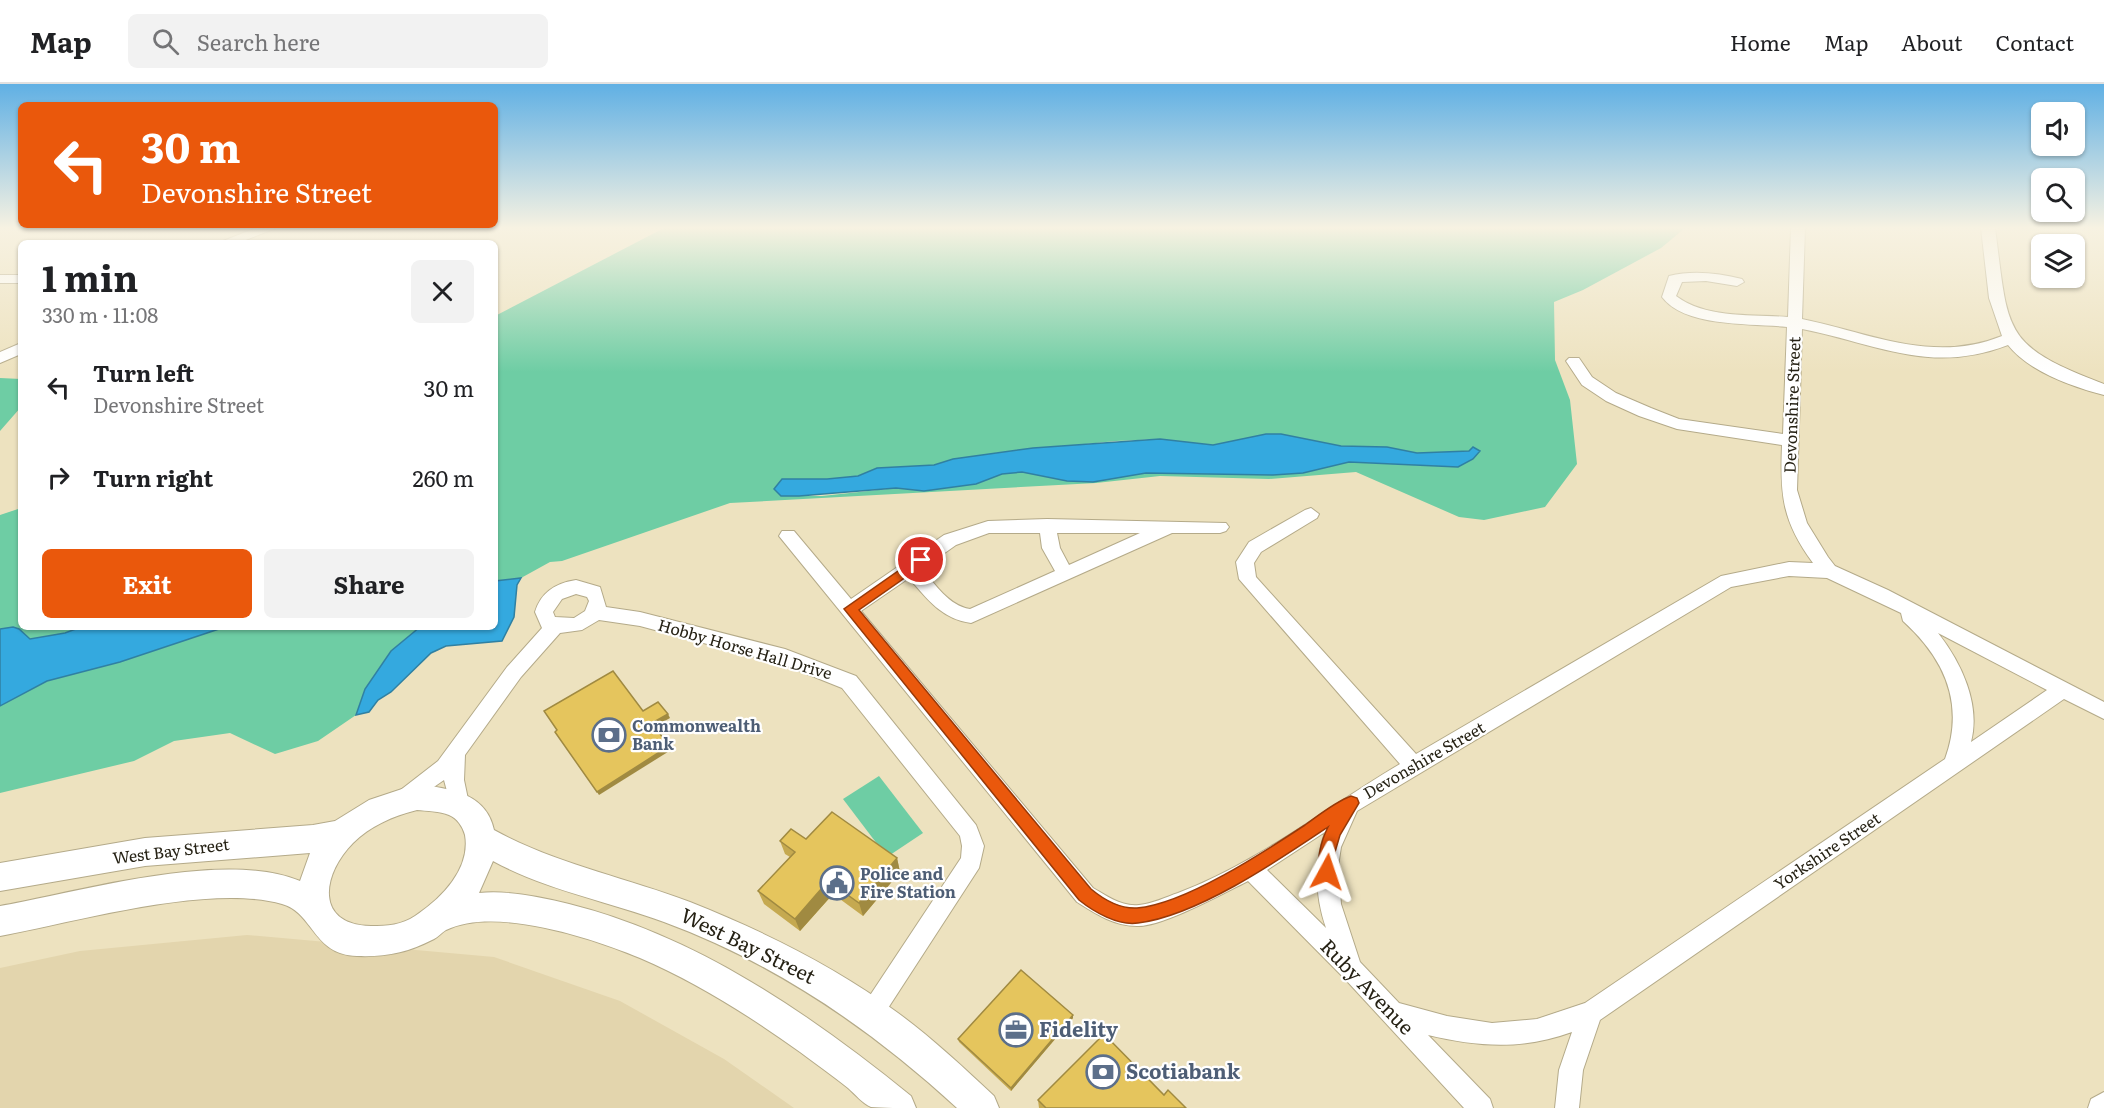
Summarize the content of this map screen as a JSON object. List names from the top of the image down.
{
  "streets": {
    "main road": ["West Bay Street"],
    "street": [
      "Devonshire Street",
      "Hobby Horse Hall Drive",
      "Yorkshire Street",
      "Ruby Avenue"
    ]
  },
  "crossings": [
    ["Devonshire Street", "Yorkshire Street"],
    ["Devonshire Street", "Ruby Avenue"],
    ["Hobby Horse Hall Drive", "West Bay Street"],
    ["Yorkshire Street", "Ruby Avenue"]
  ],
  "places": {
    "bank": ["Commonwealth Bank", "Scotiabank"],
    "public building": ["Police and Fire Station"],
    "office": ["Fidelity"]
  },
  "page": {
    "header": "Map",
    "search": "Search here",
    "nav": [
      "Home",
      "Map",
      "About",
      "Contact"
    ],
    "turn": ["30 m", "Devonshire Street"],
    "heading": ["1 min", "330 m · 11:08"],
    "list": [
      {
        "name": "Turn left",
        "note": "Devonshire Street",
        "value": "30 m"
      },
      {
        "name": "Turn right",
        "value": "260 m"
      }
    ],
    "buttons": ["Exit", "Share"]
  }
}
